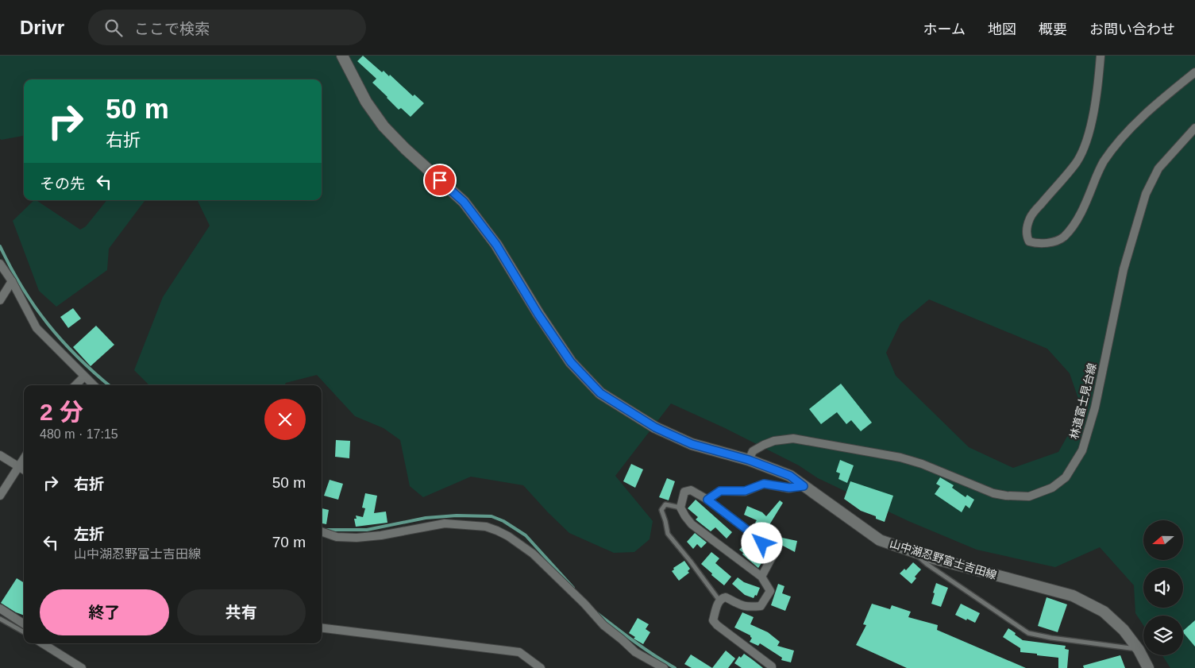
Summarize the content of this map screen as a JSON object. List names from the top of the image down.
{
  "streets": {
    "main road": ["山中湖忍野富士吉田線"],
    "street": ["林道富士見台線"]
  },
  "crossings": [
    ["林道富士見台線", "山中湖忍野富士吉田線"]
  ],
  "north": "left",
  "page": {
    "header": "Drivr",
    "search": "ここで検索",
    "nav": [
      "ホーム",
      "地図",
      "概要",
      "お問い合わせ"
    ],
    "turn": ["50 m", "右折"],
    "then": "その先",
    "heading": ["2 分", "480 m · 17:15"],
    "list": [
      {
        "name": "右折",
        "value": "50 m"
      },
      {
        "name": "左折",
        "note": "山中湖忍野富士吉田線",
        "value": "70 m"
      }
    ],
    "buttons": ["終了", "共有"]
  }
}
